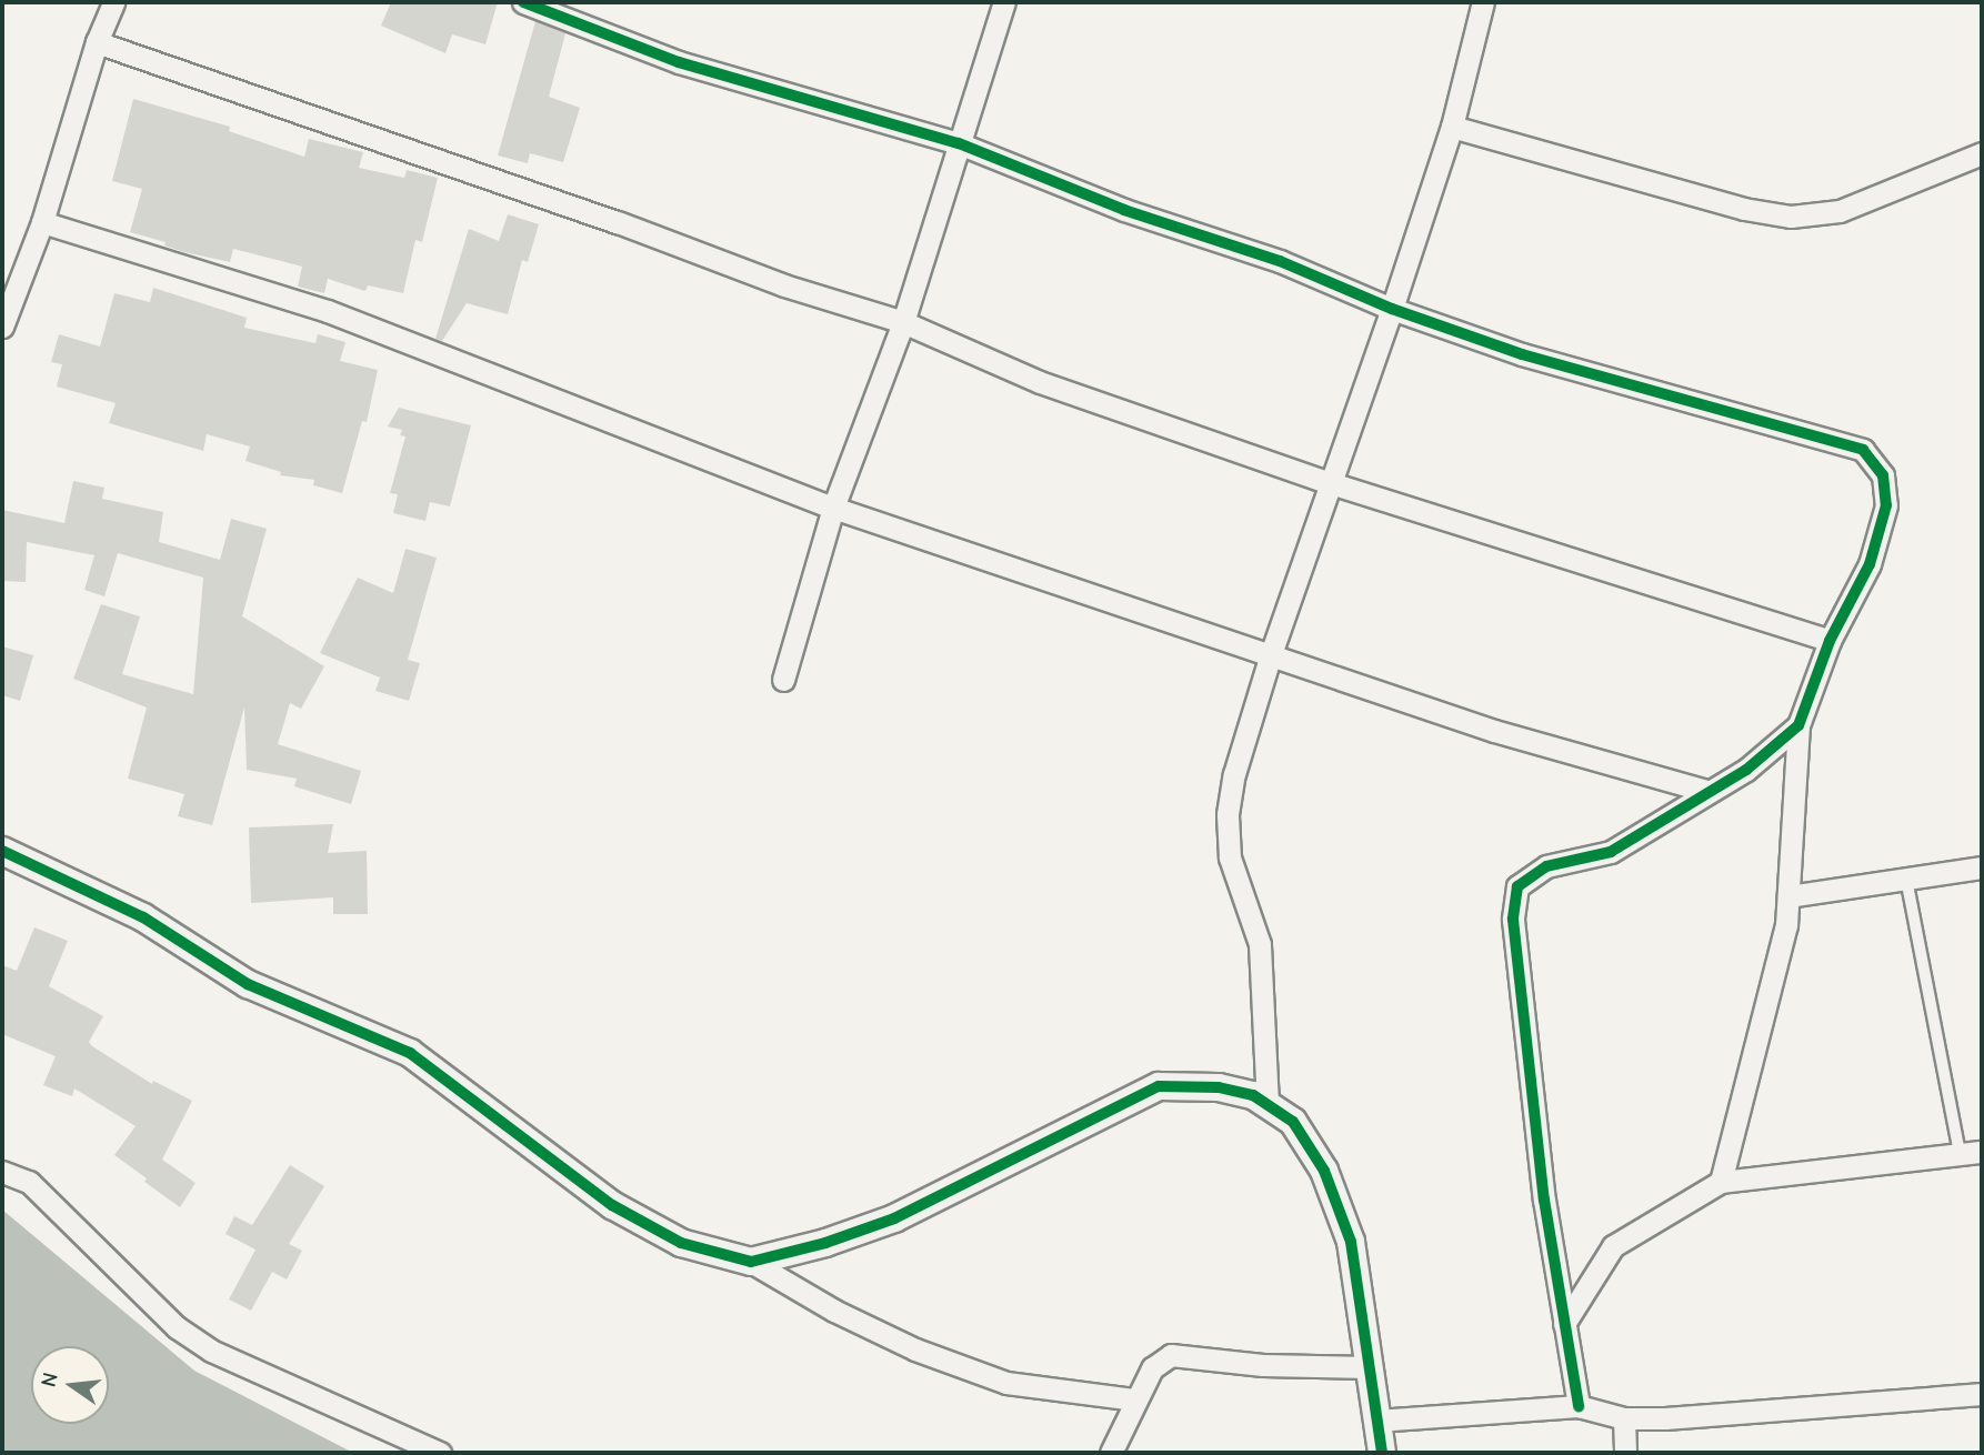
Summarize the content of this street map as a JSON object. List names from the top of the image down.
{
  "north": "left"
}
